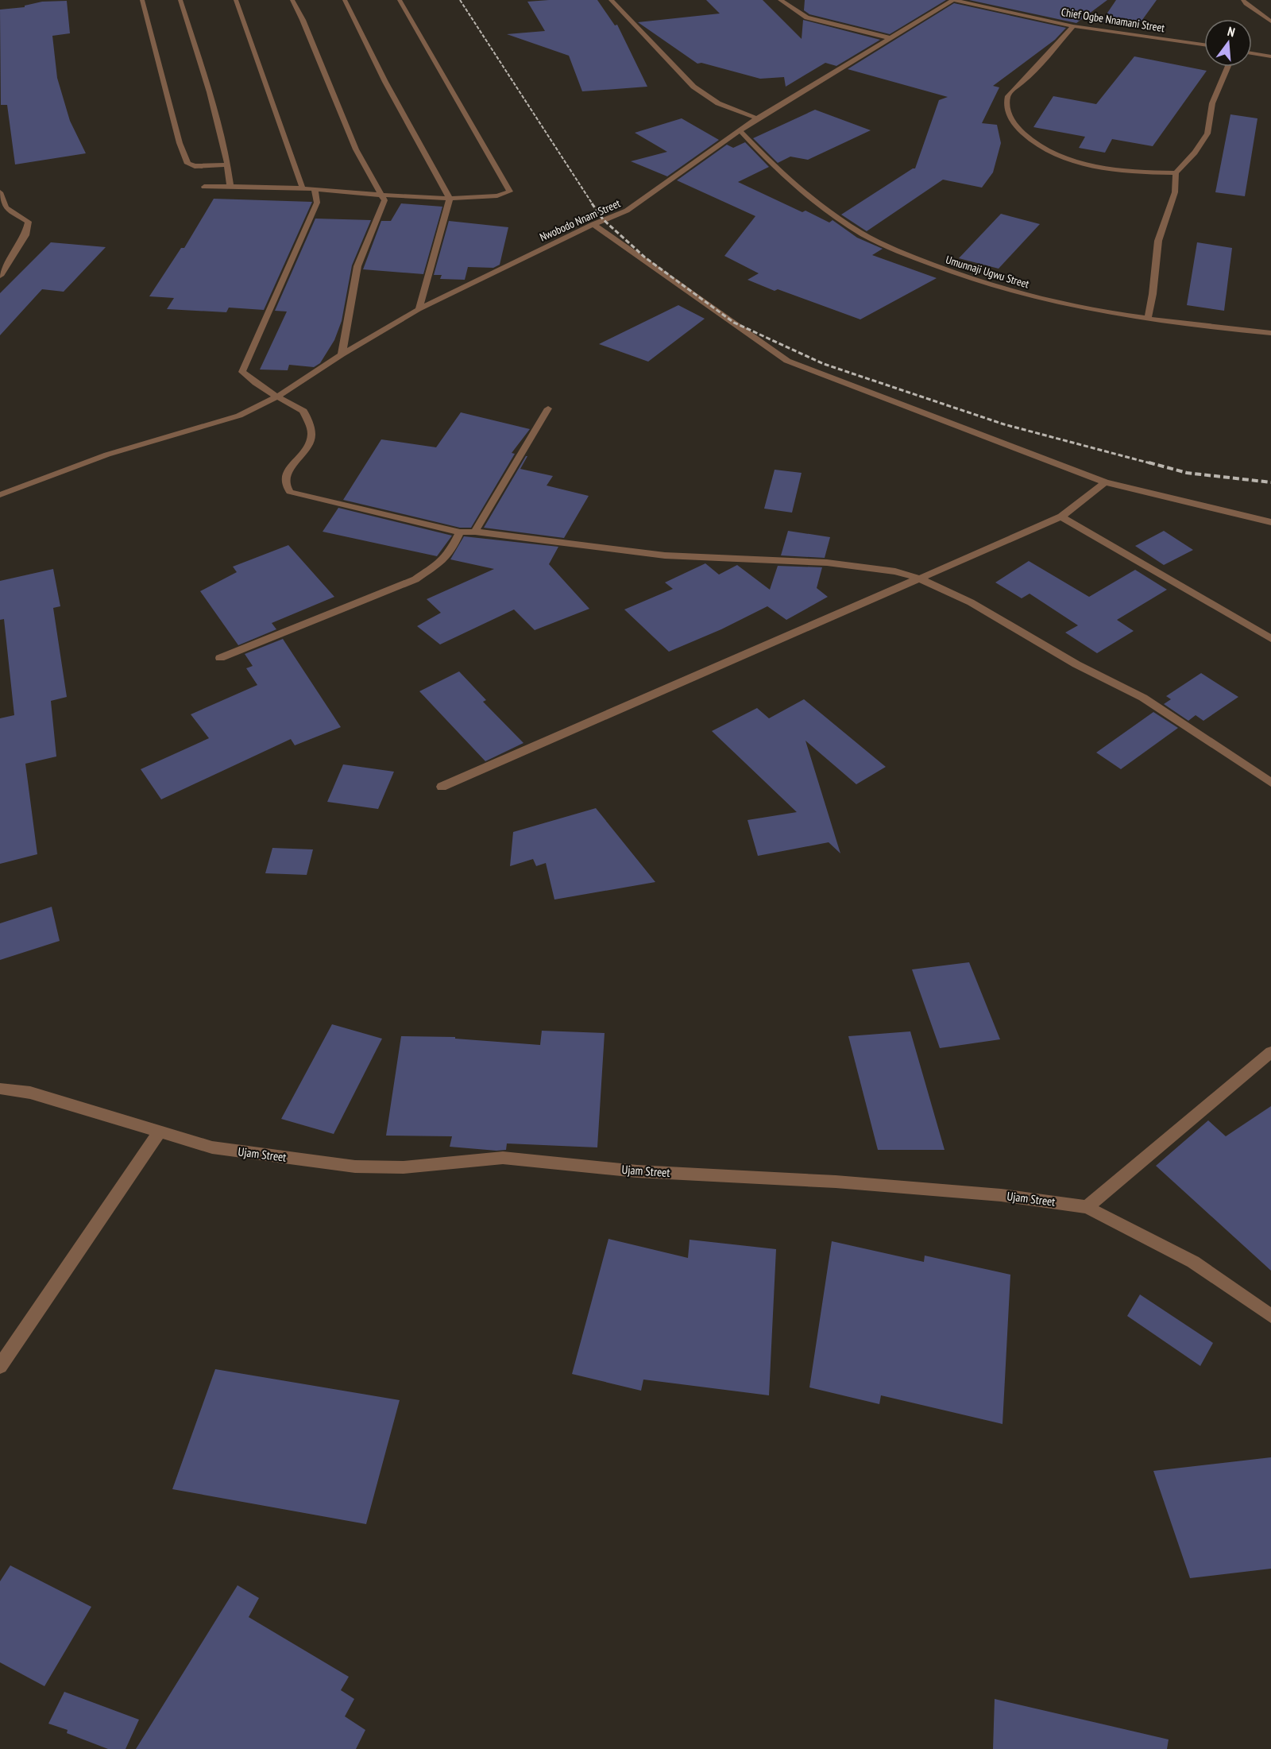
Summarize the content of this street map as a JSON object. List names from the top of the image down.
{
  "streets": {
    "street": [
      "Chief Ogbe Nnamani Street",
      "Nwobodo Nnam Street",
      "Umunnaji Ugwu Street",
      "Ujam Street"
    ]
  },
  "crossings": [
    ["Chief Ogbe Nnamani Street", "Nwobodo Nnam Street"],
    ["Nwobodo Nnam Street", "Umunnaji Ugwu Street"]
  ],
  "north": "top"
}
